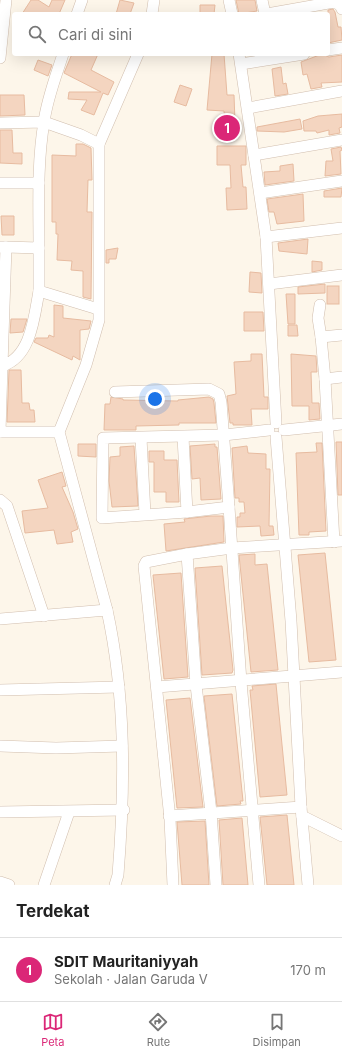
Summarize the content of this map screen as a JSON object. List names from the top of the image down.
{
  "page": {
    "search": "Cari di sini",
    "pins": "1",
    "heading": "Terdekat",
    "list": [
      {
        "mark": "1",
        "name": "SDIT Mauritaniyyah",
        "note": "Sekolah · Jalan Garuda V",
        "value": "170 m"
      }
    ],
    "nav": ["Peta", "Rute", "Disimpan"]
  }
}
